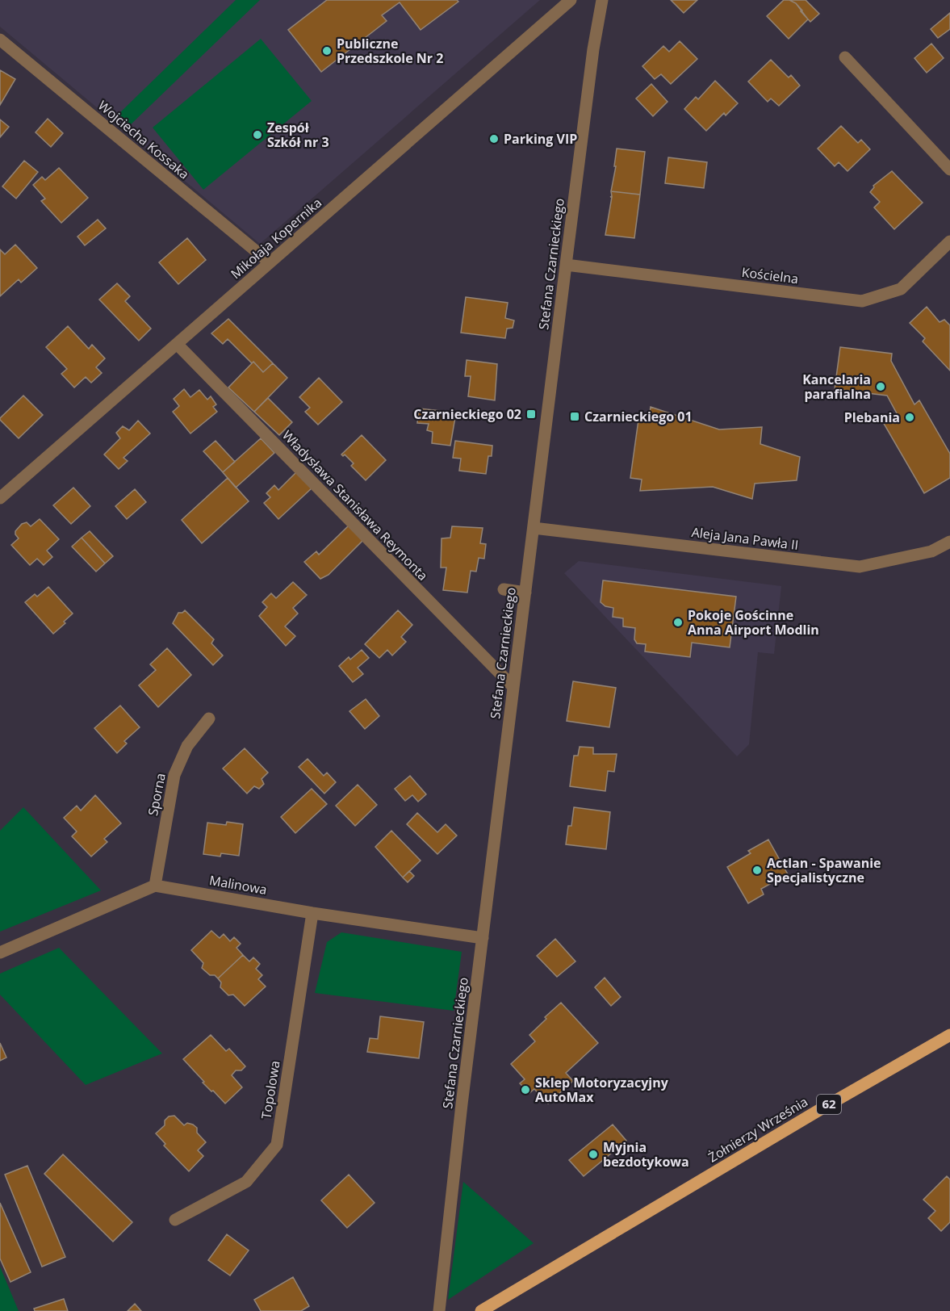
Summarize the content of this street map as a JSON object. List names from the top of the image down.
{
  "streets": {
    "main road": ["62", "Żołnierzy Września"],
    "street": [
      "Wojciecha Kossaka",
      "Mikołaja Kopernika",
      "Stefana Czarnieckiego",
      "Kościelna",
      "Władysława Stanisława Reymonta",
      "Aleja Jana Pawła II",
      "Sporna",
      "Malinowa",
      "Topolowa"
    ]
  },
  "crossings": [
    ["Wojciecha Kossaka", "Mikołaja Kopernika"],
    ["Mikołaja Kopernika", "Władysława Stanisława Reymonta"],
    ["Stefana Czarnieckiego", "Kościelna"],
    ["Stefana Czarnieckiego", "Władysława Stanisława Reymonta"],
    ["Stefana Czarnieckiego", "Aleja Jana Pawła II"],
    ["Stefana Czarnieckiego", "Malinowa"],
    ["Sporna", "Malinowa"],
    ["Malinowa", "Topolowa"]
  ],
  "places": {
    "other": [
      "Publiczne Przedszkole Nr 2",
      "Zespół Szkół nr 3",
      "Parking VIP",
      "Kancelaria parafialna",
      "Plebania",
      "Pokoje Gościnne Anna Airport Modlin",
      "Actlan - Spawanie Specjalistyczne",
      "Sklep Motoryzacyjny AutoMax",
      "Myjnia bezdotykowa"
    ],
    "transit": ["Czarnieckiego 02", "Czarnieckiego 01"]
  }
}
